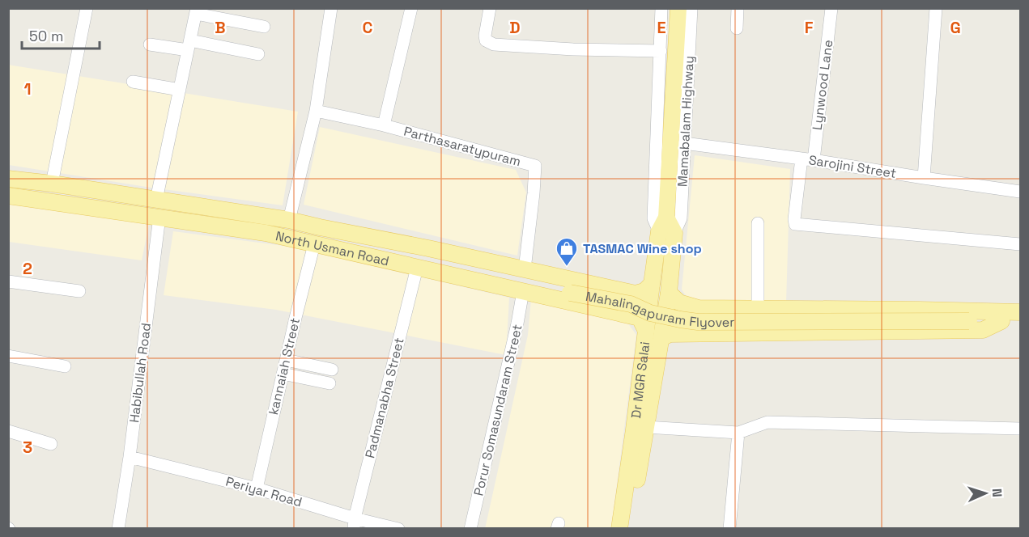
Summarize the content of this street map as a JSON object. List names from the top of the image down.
{
  "streets": {
    "main road": ["North Usman Road", "Mahalingapuram Flyover", "Dr MGR Salai"],
    "street": [
      "Lynwood Lane",
      "Mamabalam Highway",
      "Parthasaratypuram",
      "Sarojini Street",
      "kannaiah Street",
      "Habibullah Road",
      "Padmanabha Street",
      "Porur Somasundaram Street",
      "Periyar Road"
    ]
  },
  "crossings": [
    ["Lynwood Lane", "Sarojini Street"],
    ["Mamabalam Highway", "Sarojini Street"],
    ["Mamabalam Highway", "Dr MGR Salai"],
    ["Parthasaratypuram", "North Usman Road"],
    ["North Usman Road", "Mahalingapuram Flyover"],
    ["North Usman Road", "kannaiah Street"],
    ["North Usman Road", "Habibullah Road"],
    ["North Usman Road", "Dr MGR Salai"],
    ["North Usman Road", "Padmanabha Street"],
    ["North Usman Road", "Porur Somasundaram Street"],
    ["Mahalingapuram Flyover", "kannaiah Street"],
    ["kannaiah Street", "Periyar Road"],
    ["Habibullah Road", "Periyar Road"],
    ["Padmanabha Street", "Periyar Road"]
  ],
  "places": {
    "shop": ["TASMAC Wine shop"]
  },
  "scale_bar": "50 m",
  "north": "right",
  "grid": {
    "columns": [
      "B",
      "C",
      "D",
      "E",
      "F",
      "G"
    ],
    "rows": ["1", "2", "3"]
  }
}
